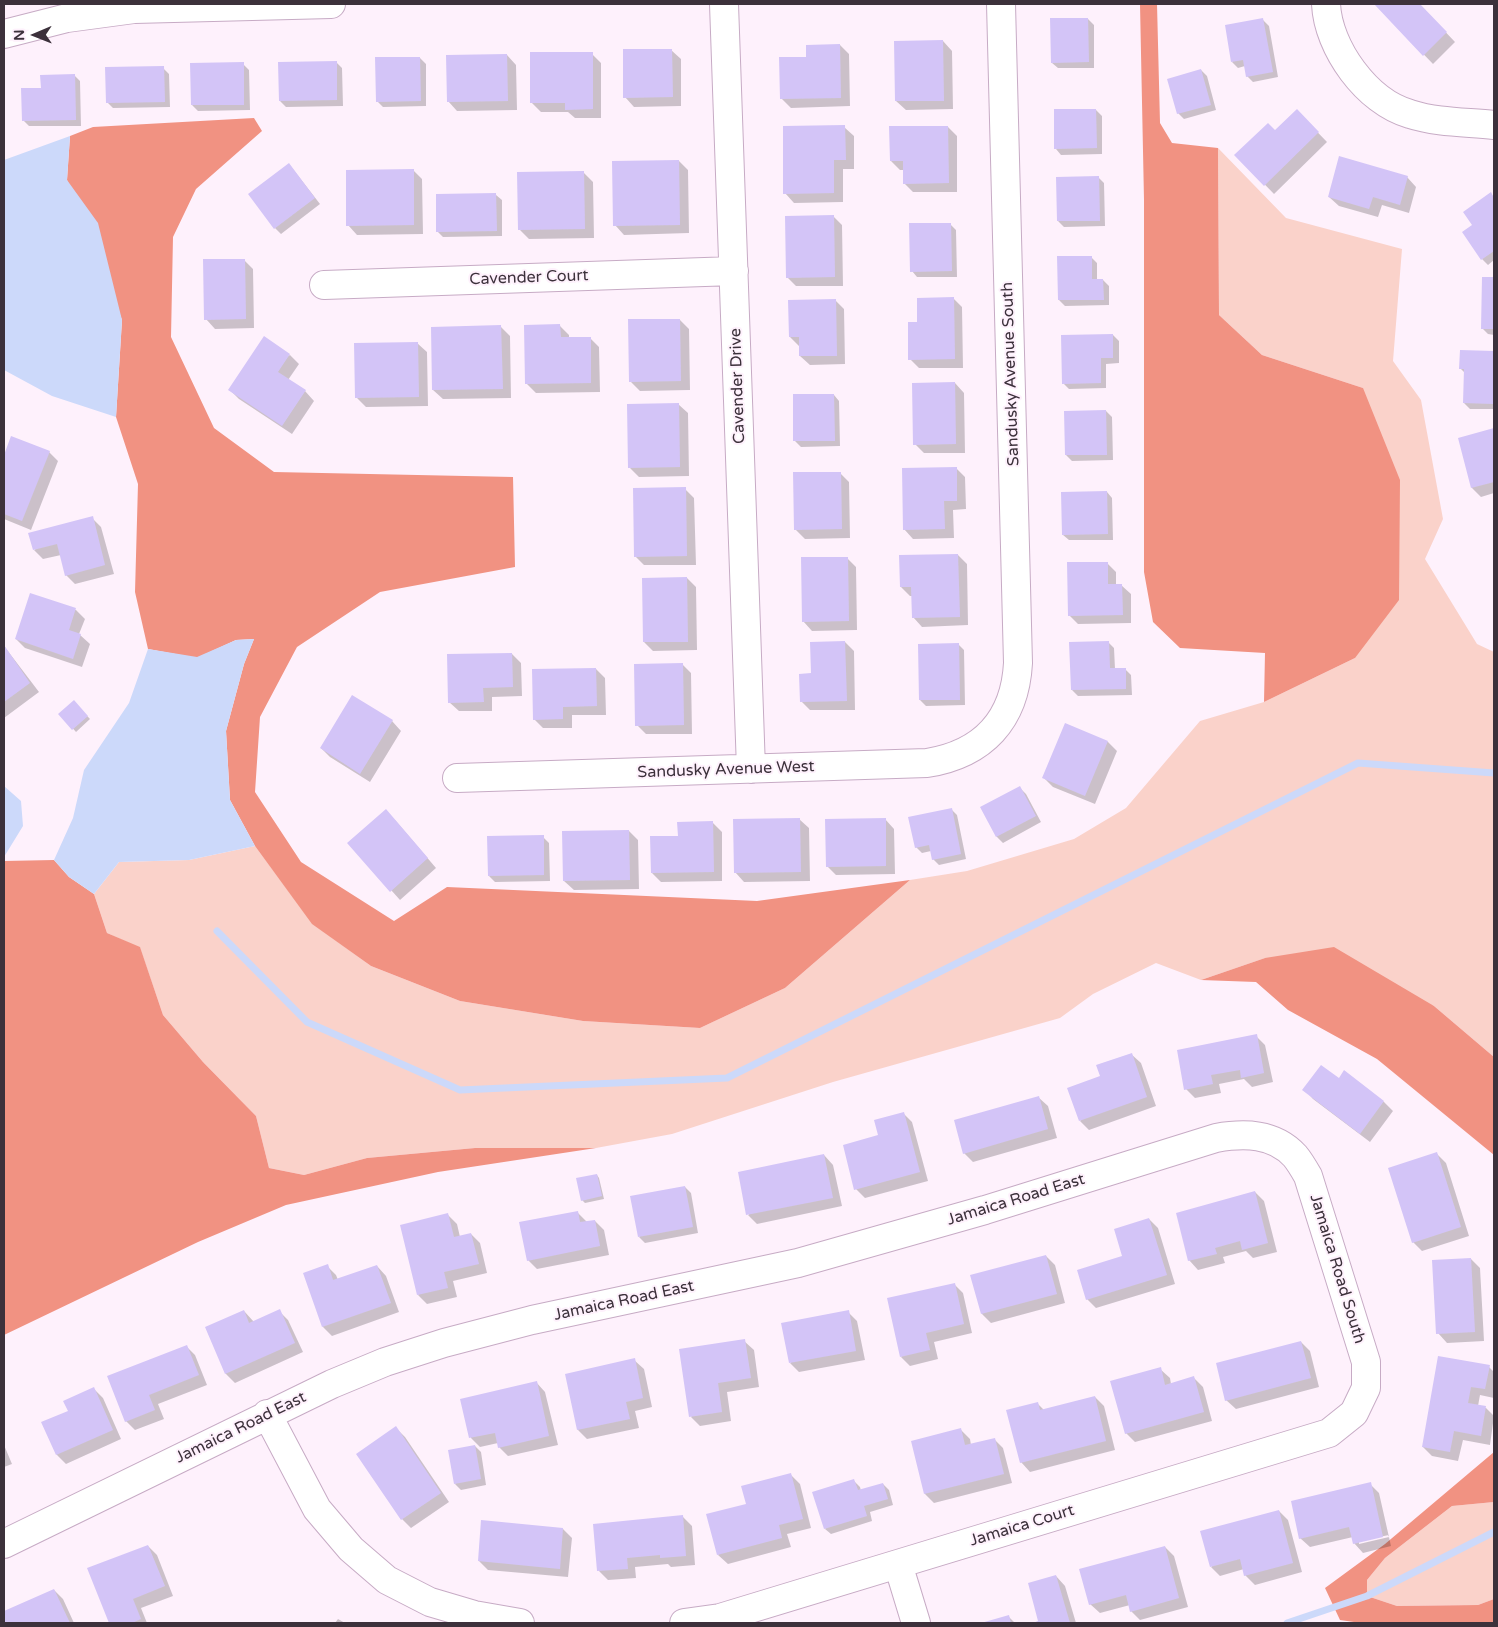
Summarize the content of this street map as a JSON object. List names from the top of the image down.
{
  "streets": {
    "street": [
      "Cavender Court",
      "Sandusky Avenue South",
      "Cavender Drive",
      "Sandusky Avenue West",
      "Jamaica Road East",
      "Jamaica Road South",
      "Jamaica Court"
    ]
  },
  "crossings": [
    ["Cavender Court", "Cavender Drive"],
    ["Sandusky Avenue South", "Sandusky Avenue West"],
    ["Cavender Drive", "Sandusky Avenue West"],
    ["Jamaica Road East", "Jamaica Road South"],
    ["Jamaica Road South", "Jamaica Court"]
  ],
  "north": "left"
}
